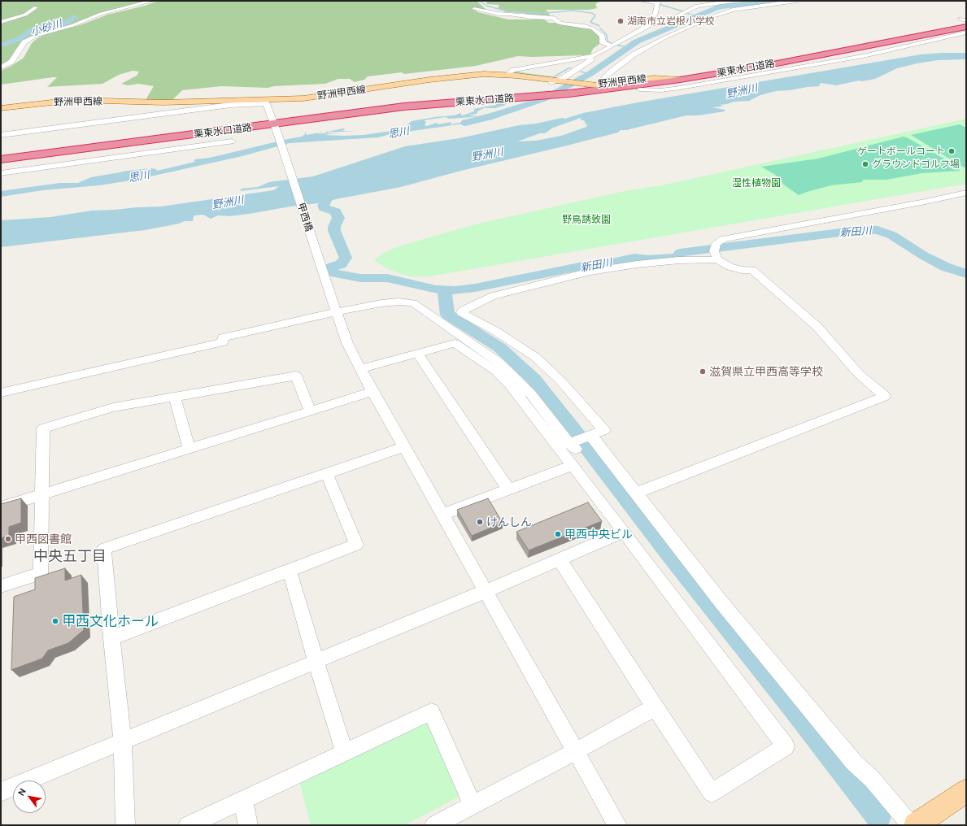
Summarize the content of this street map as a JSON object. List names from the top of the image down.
{
  "streets": {
    "highway": ["栗東水口道路"],
    "main road": ["野洲甲西線"],
    "street": ["甲西橋"]
  },
  "crossings": [
    ["栗東水口道路", "野洲甲西線"],
    ["栗東水口道路", "甲西橋"],
    ["野洲甲西線", "甲西橋"]
  ],
  "districts": ["中央五丁目"],
  "water": [
    "小砂川",
    "野洲川",
    "思川",
    "新田川"
  ],
  "parks": ["湿性植物園", "野鳥誘致園"],
  "places": [
    "湖南市立岩根小学校",
    "ゲートボールコート",
    "グラウンドゴルフ場",
    "滋賀県立甲西高等学校",
    "けんしん",
    "甲西中央ビル",
    "甲西図書館",
    "甲西文化ホール"
  ],
  "north": "top left"
}
